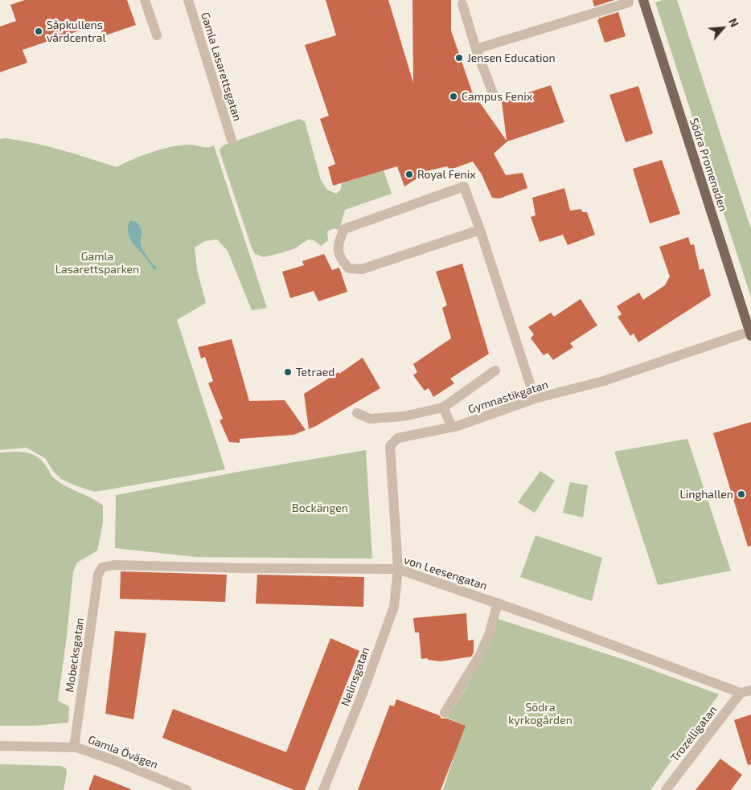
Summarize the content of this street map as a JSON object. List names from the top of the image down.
{
  "streets": {
    "main road": ["Södra Promenaden"],
    "street": [
      "Gamla Lasarettsgatan",
      "Gymnastikgatan",
      "von Leesengatan",
      "Mobecksgatan",
      "Nelinsgatan",
      "Trozelligatan",
      "Gamla Övägen"
    ]
  },
  "crossings": [
    ["Södra Promenaden", "Gymnastikgatan"],
    ["Gymnastikgatan", "von Leesengatan"],
    ["Gymnastikgatan", "Nelinsgatan"],
    ["von Leesengatan", "Mobecksgatan"],
    ["von Leesengatan", "Nelinsgatan"],
    ["von Leesengatan", "Trozelligatan"],
    ["Mobecksgatan", "Gamla Övägen"]
  ],
  "parks": ["Gamla Lasarettsparken", "Bockängen", "Södra kyrkogården"],
  "places": [
    "Såpkullens vårdcentral",
    "Jensen Education",
    "Campus Fenix",
    "Royal Fenix",
    "Tetraed",
    "Linghallen"
  ],
  "north": "top right"
}
